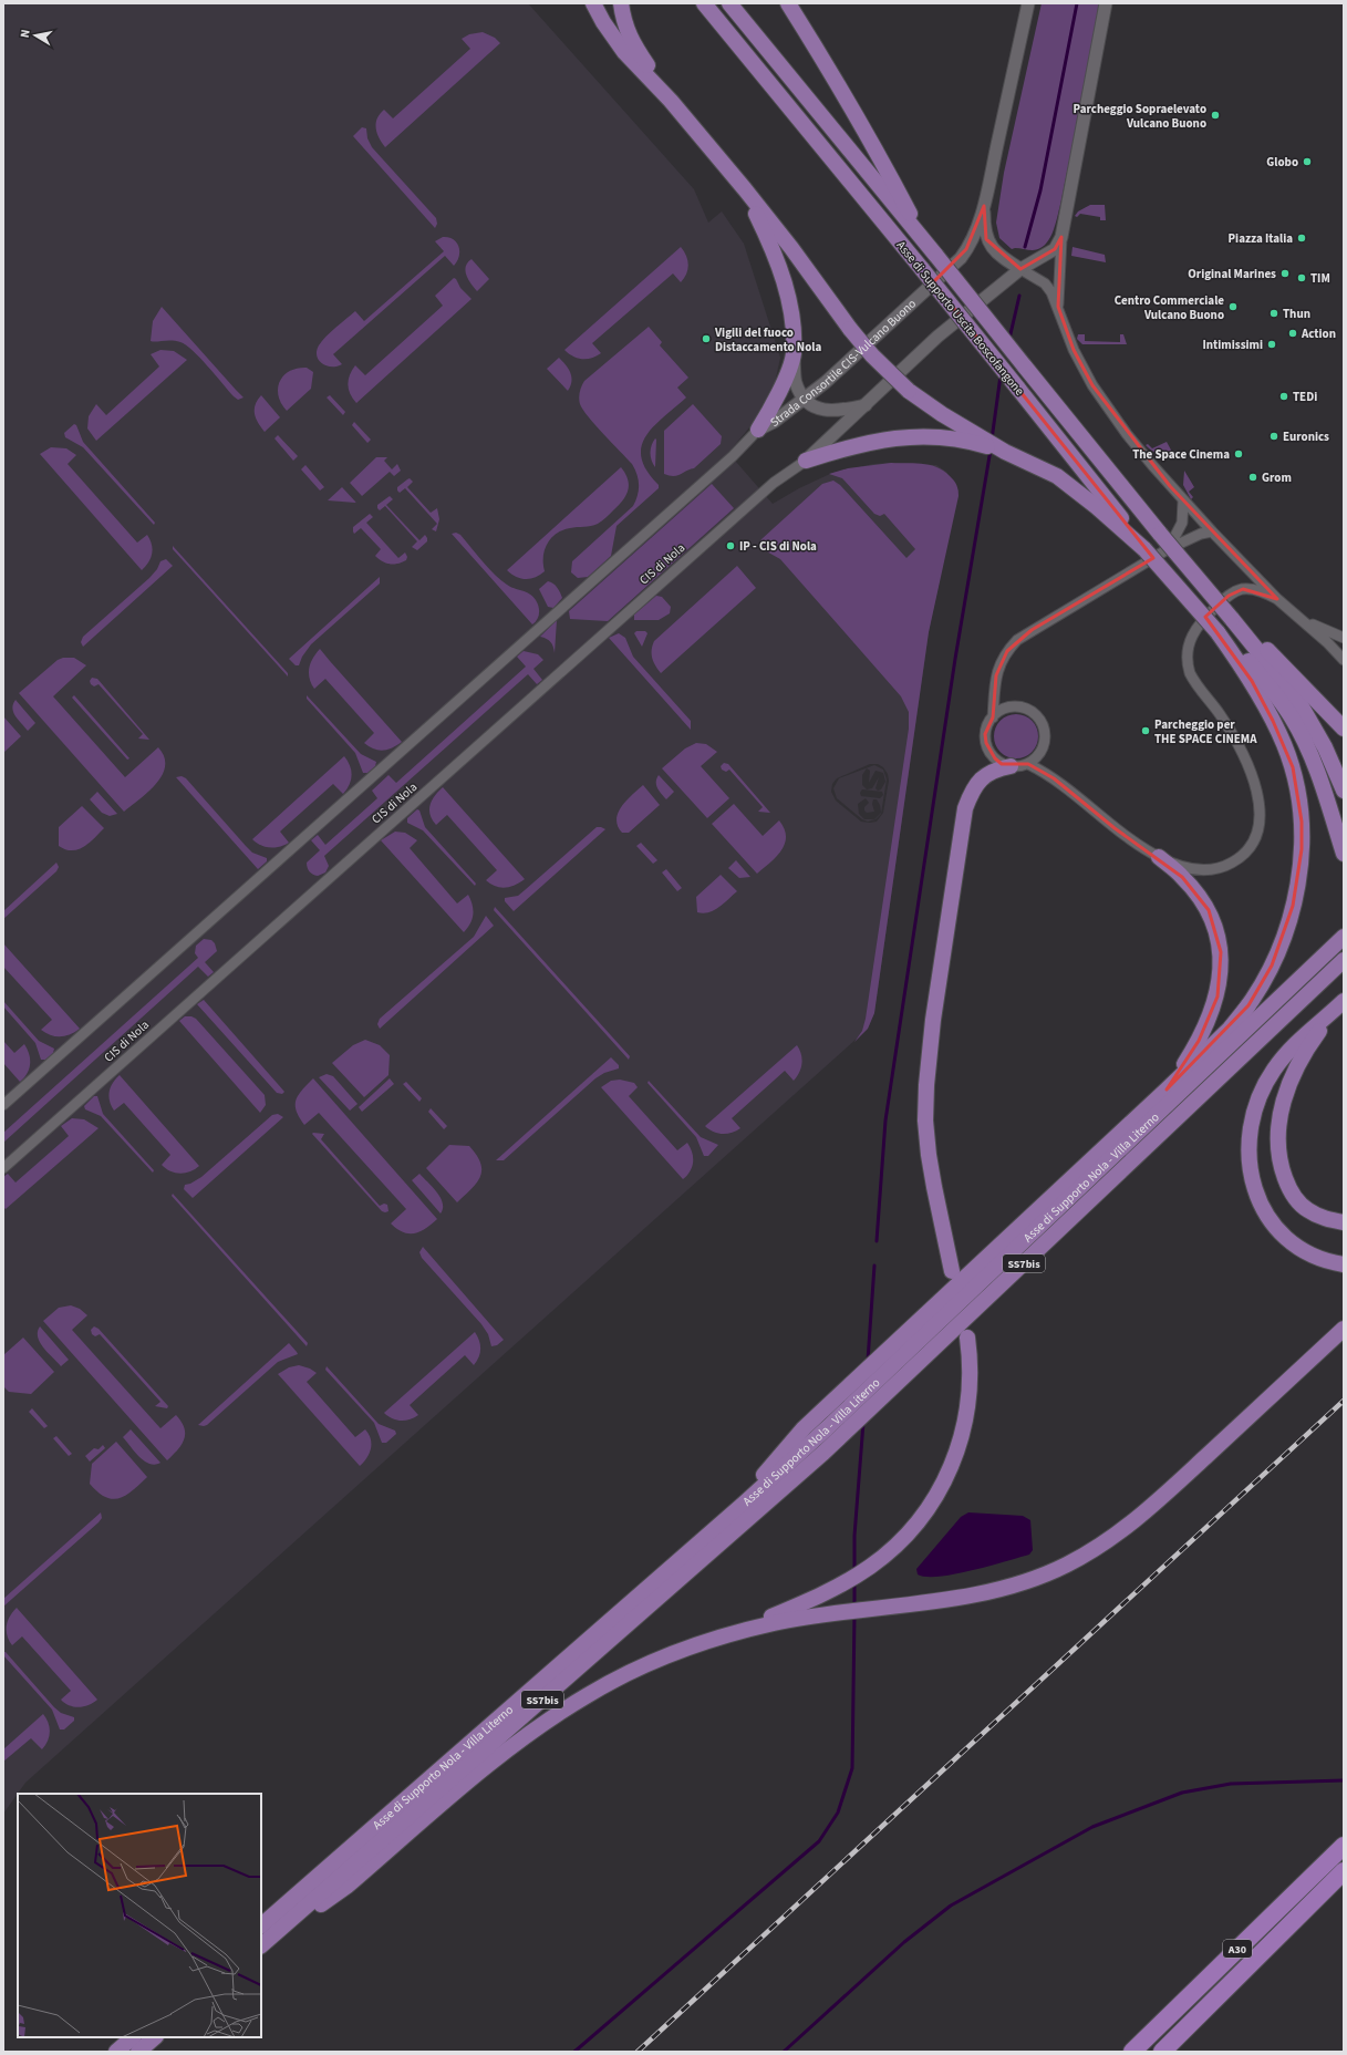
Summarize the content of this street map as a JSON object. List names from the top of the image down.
{
  "streets": {
    "highway": [
      "Asse di Supporto Uscita Boscofangone",
      "Asse di Supporto Nola - Villa Literno",
      "SS7bis",
      "A30"
    ],
    "street": ["Strada Consortile CIS-Vulcano Buono", "CIS di Nola"]
  },
  "places": [
    "Parcheggio Sopraelevato Vulcano Buono",
    "Globo",
    "Piazza Italia",
    "Original Marines",
    "TIM",
    "Centro Commerciale Vulcano Buono",
    "Thun",
    "Action",
    "Vigili del fuoco Distaccamento Nola",
    "Intimissimi",
    "TEDi",
    "Euronics",
    "The Space Cinema",
    "Grom",
    "IP - CIS di Nola",
    "Parcheggio per THE SPACE CINEMA"
  ],
  "north": "left"
}
